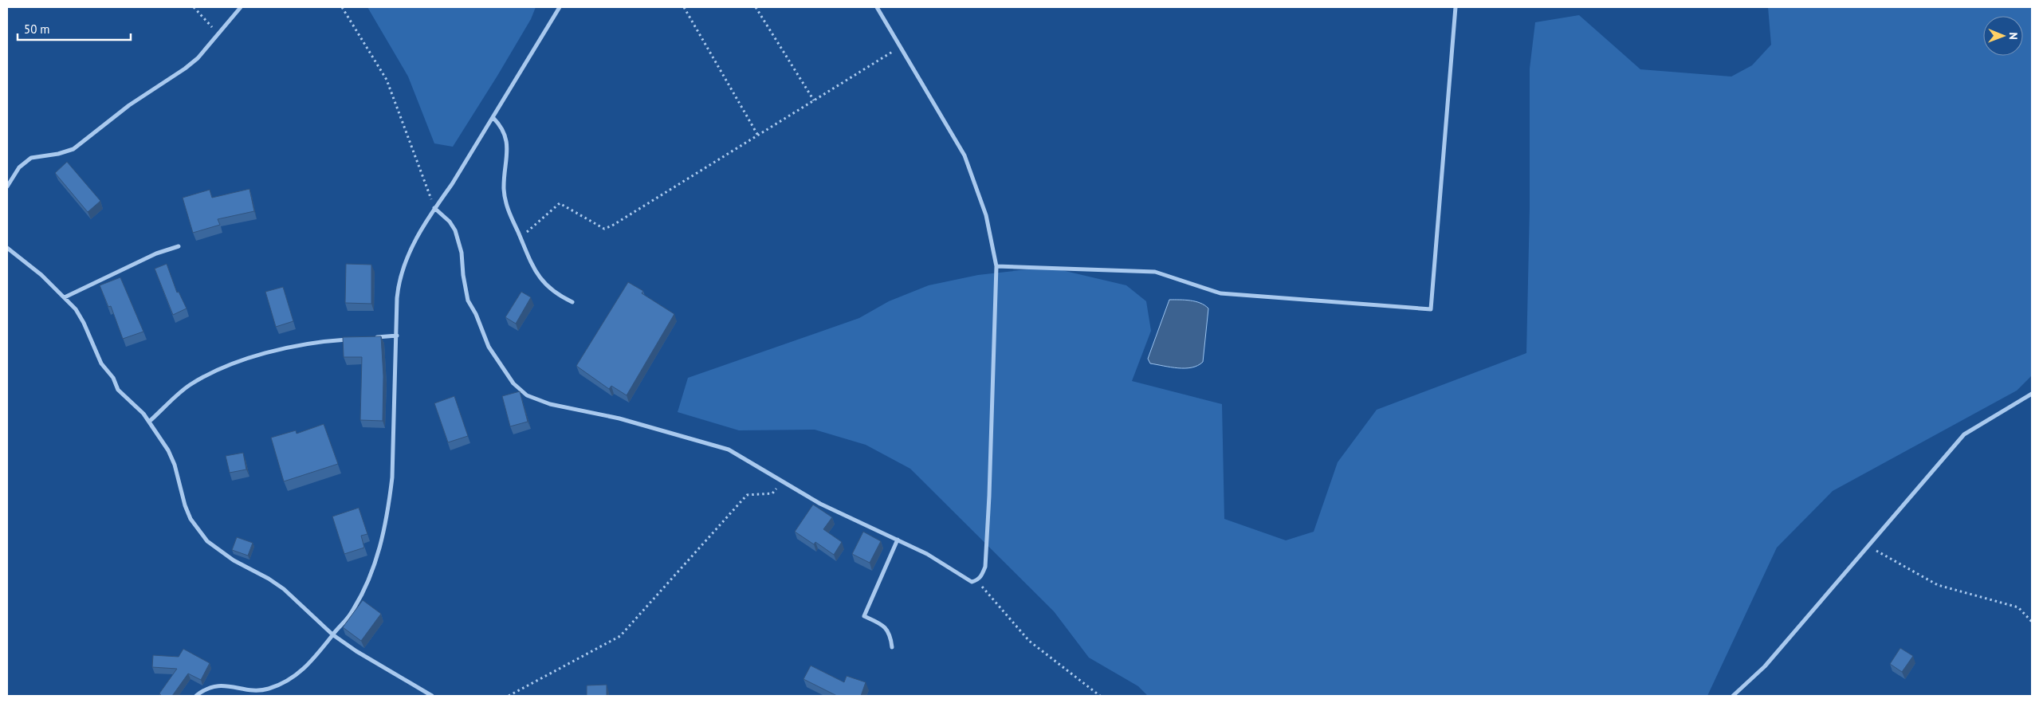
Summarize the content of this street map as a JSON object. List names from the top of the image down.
{
  "scale_bar": "50 m",
  "north": "right"
}
